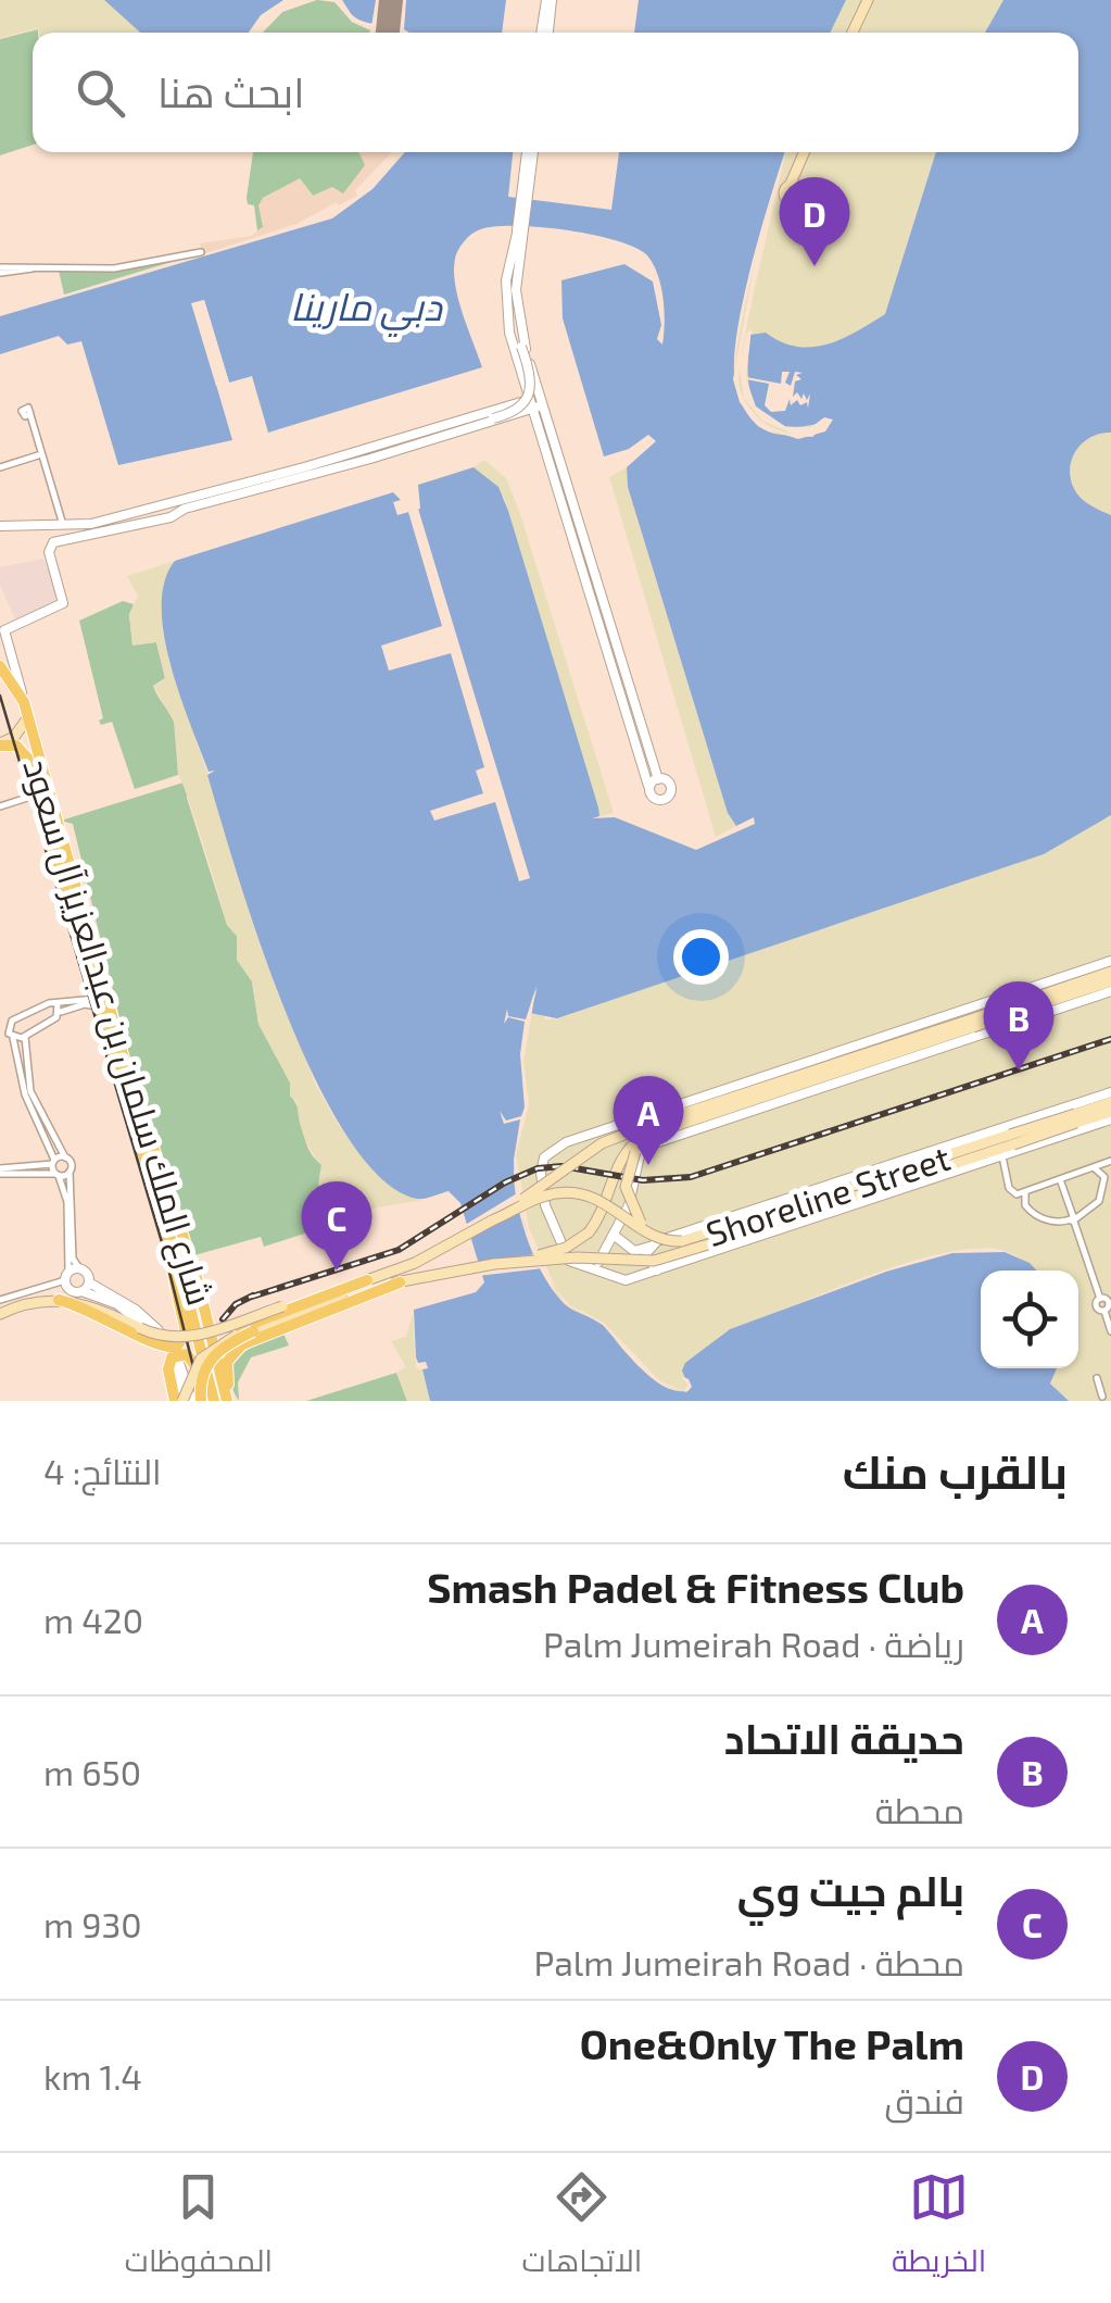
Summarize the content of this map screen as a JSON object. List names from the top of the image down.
{
  "streets": {
    "main road": ["شارع الملك سلمان بن عبدالعزيز آل سعود", "Shoreline Street"]
  },
  "water": ["دبي مارينا"],
  "page": {
    "search": "ابحث هنا",
    "pins": [
      "D",
      "B",
      "A",
      "C"
    ],
    "heading": ["بالقرب منك", "النتائج: 4"],
    "list": [
      {
        "mark": "A",
        "name": "Smash Padel & Fitness Club",
        "note": "رياضة · Palm Jumeirah Road",
        "value": "420 m"
      },
      {
        "mark": "B",
        "name": "حديقة الاتحاد",
        "note": "محطة",
        "value": "650 m"
      },
      {
        "mark": "C",
        "name": "بالم جيت وي",
        "note": "محطة · Palm Jumeirah Road",
        "value": "930 m"
      },
      {
        "mark": "D",
        "name": "One&Only The Palm",
        "note": "فندق",
        "value": "1.4 km"
      }
    ],
    "nav": ["الخريطة", "الاتجاهات", "المحفوظات"]
  }
}
